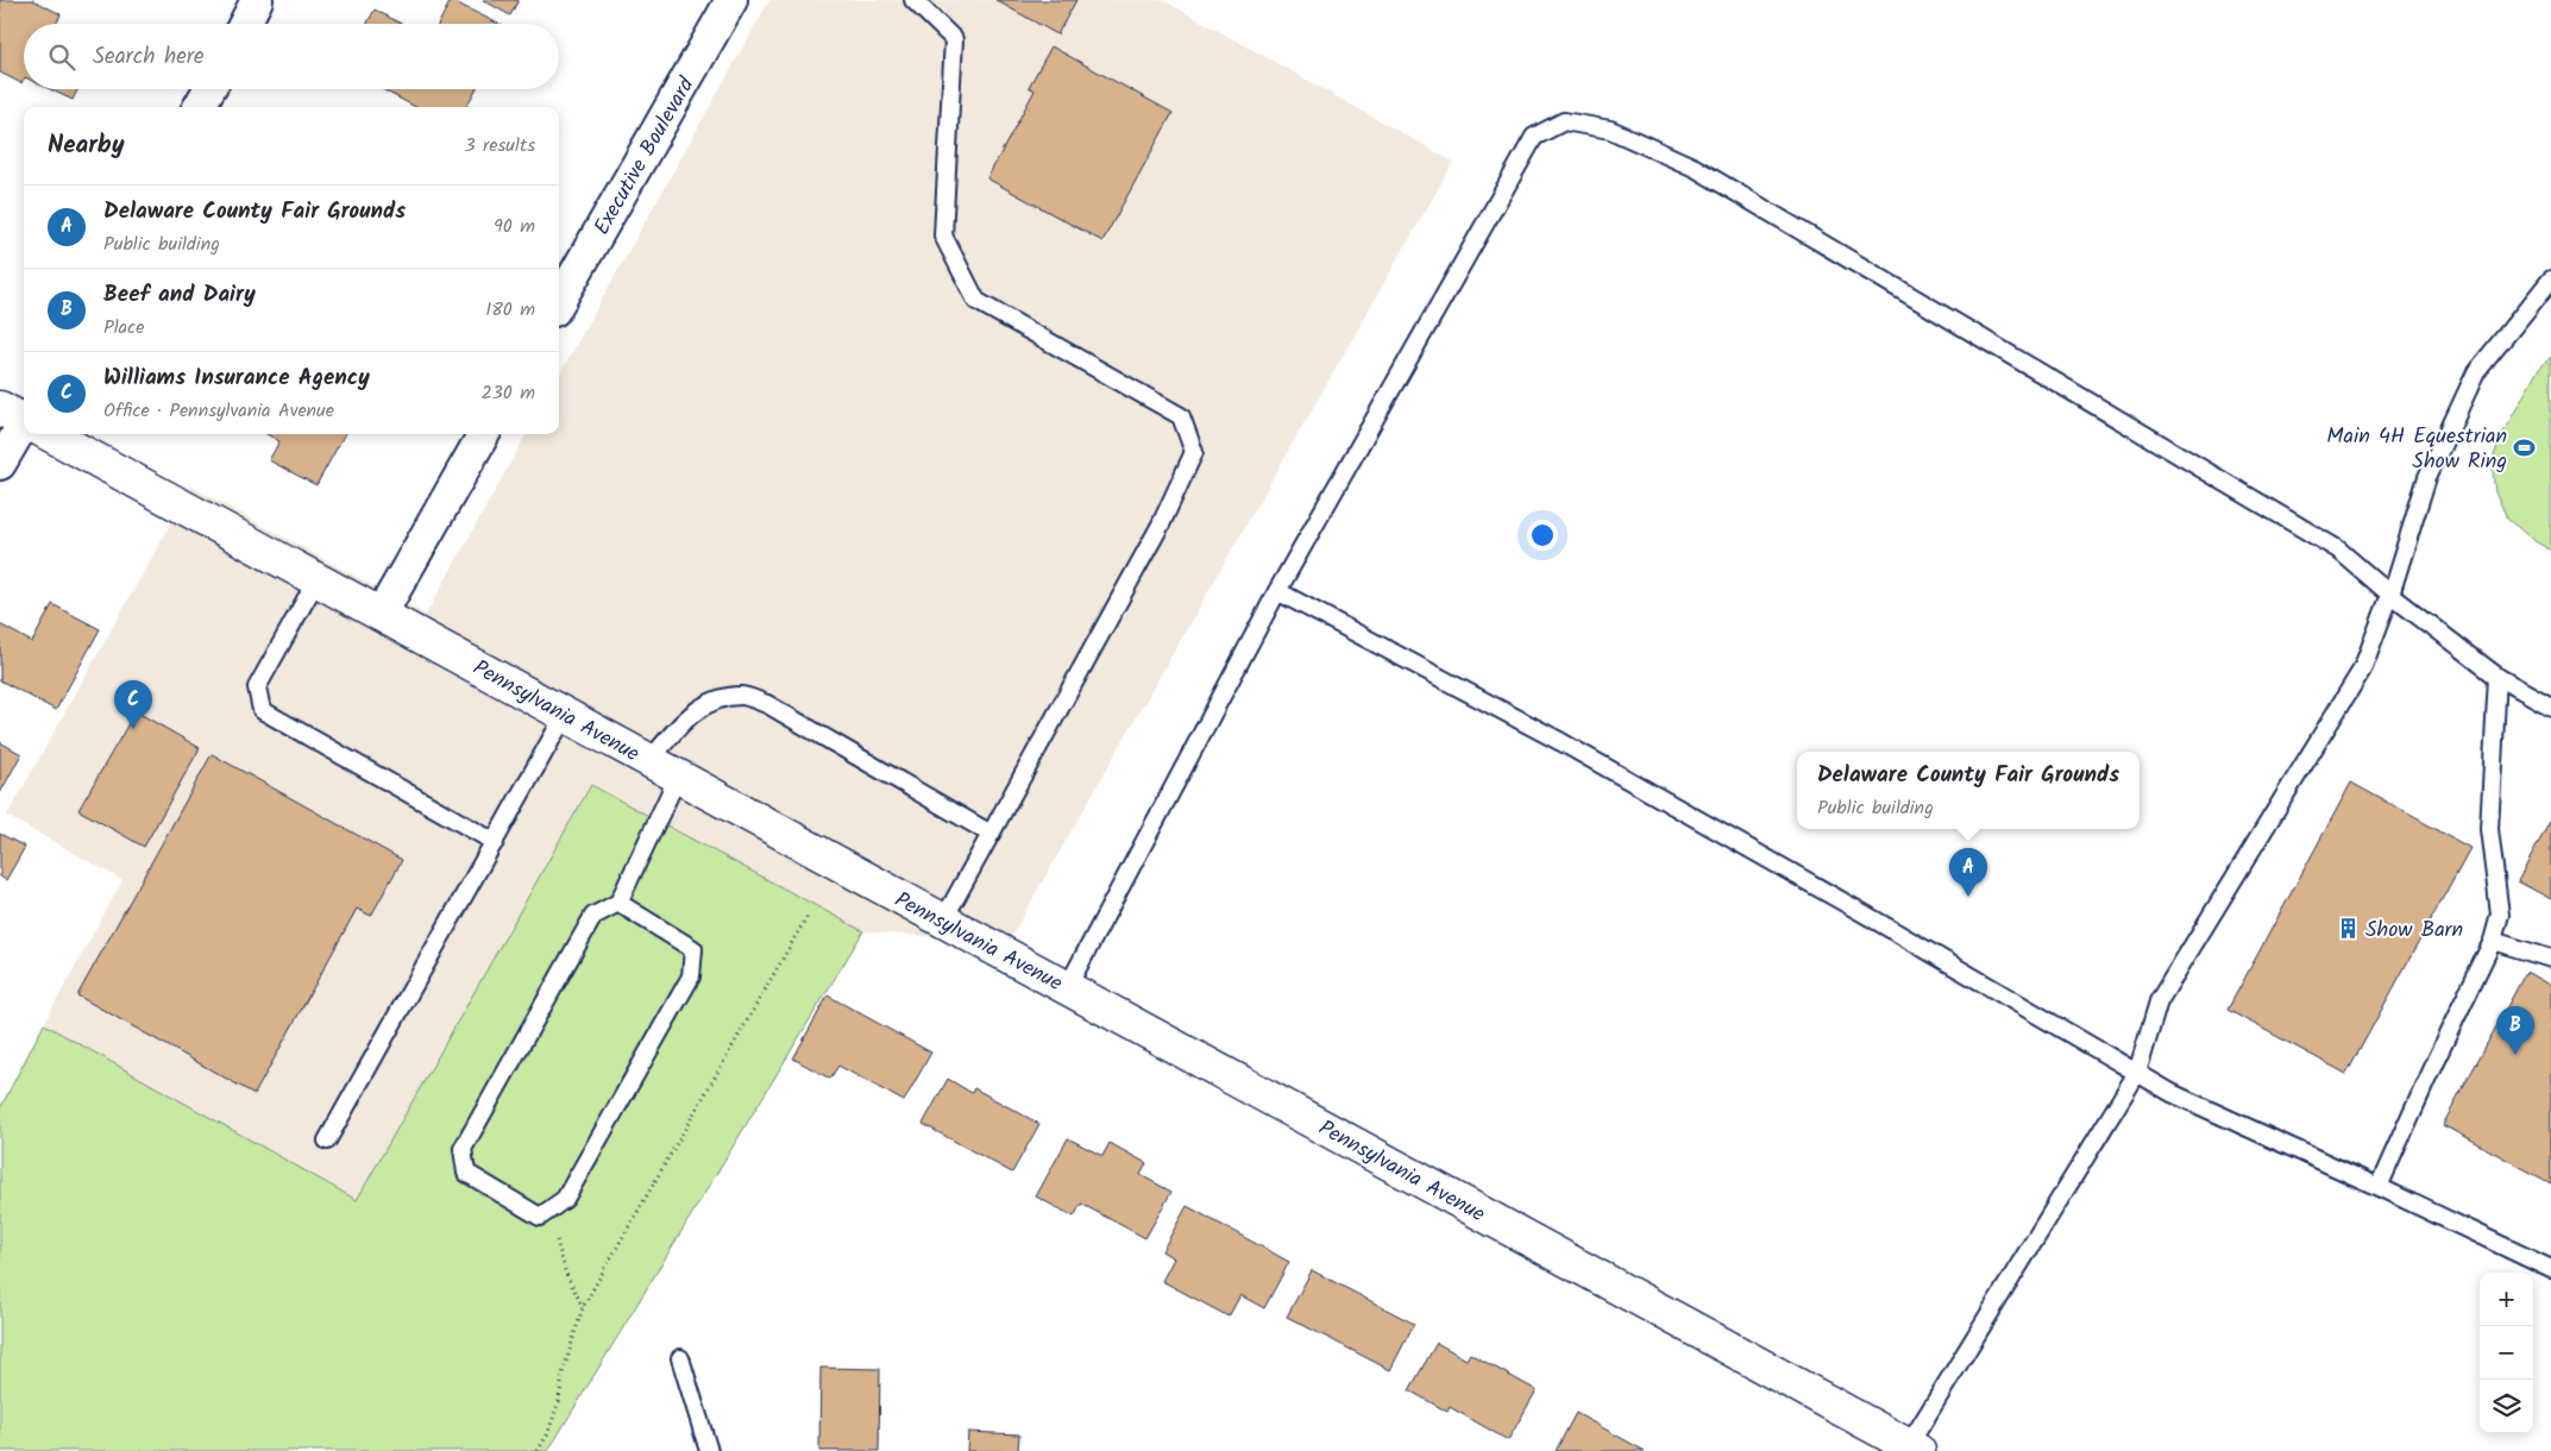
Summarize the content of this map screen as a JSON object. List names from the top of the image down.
{
  "streets": {
    "street": ["Executive Boulevard", "Pennsylvania Avenue"]
  },
  "places": {
    "sports": ["Main 4H Equestrian Show Ring"],
    "building": ["Show Barn"]
  },
  "page": {
    "search": "Search here",
    "heading": ["Nearby", "3 results"],
    "list": [
      {
        "mark": "A",
        "name": "Delaware County Fair Grounds",
        "note": "Public building",
        "value": "90 m"
      },
      {
        "mark": "B",
        "name": "Beef and Dairy",
        "note": "Place",
        "value": "180 m"
      },
      {
        "mark": "C",
        "name": "Williams Insurance Agency",
        "note": "Office · Pennsylvania Avenue",
        "value": "230 m"
      }
    ],
    "pins": ["C", "A", "B"],
    "popup": ["Delaware County Fair Grounds", "Public building"],
    "map_buttons": ["+", "−"]
  }
}
